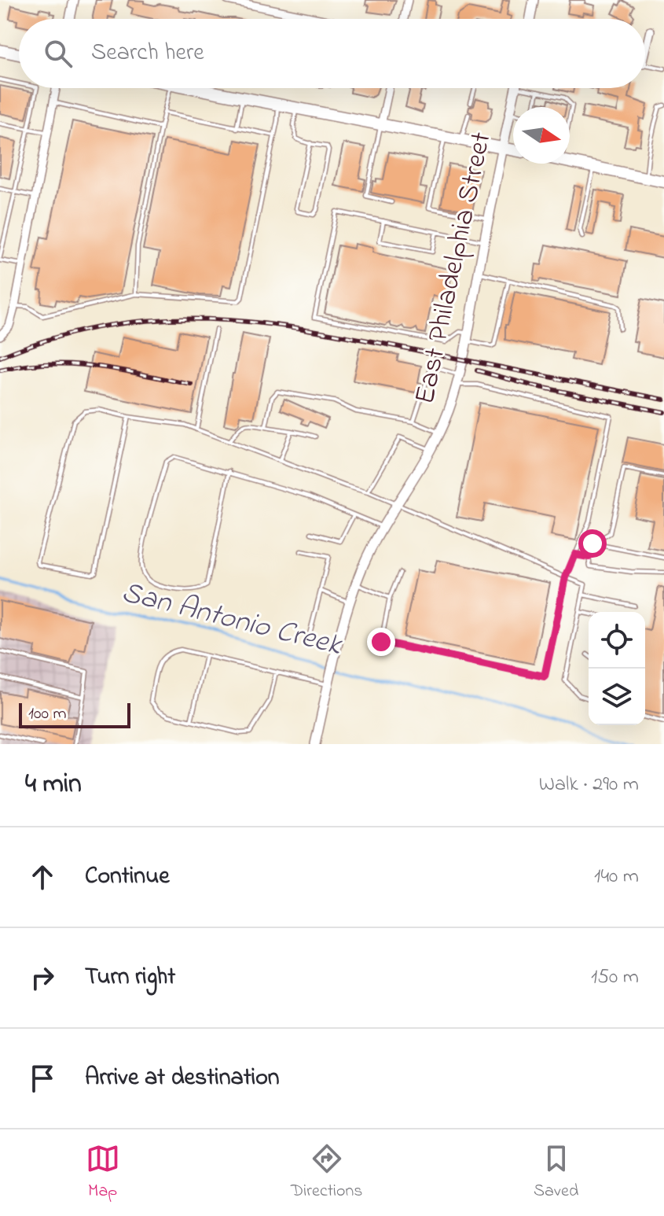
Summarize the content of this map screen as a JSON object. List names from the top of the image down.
{
  "streets": {
    "street": ["East Philadelphia Street"]
  },
  "water": ["San Antonio Creek"],
  "scale_bar": "100 m",
  "north": "right",
  "page": {
    "search": "Search here",
    "scale": "100 m",
    "heading": ["4 min", "Walk · 290 m"],
    "list": [
      ["Continue", "140 m"],
      ["Turn right", "150 m"],
      "Arrive at destination"
    ],
    "nav": ["Map", "Directions", "Saved"]
  }
}
